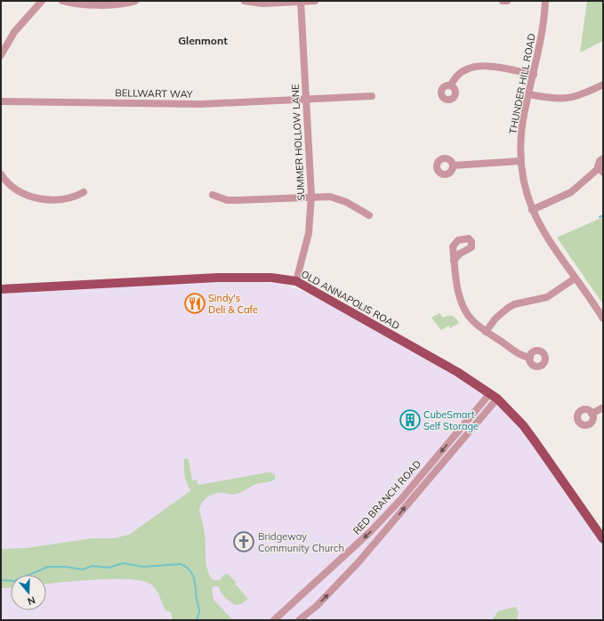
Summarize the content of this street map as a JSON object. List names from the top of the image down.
{
  "streets": {
    "main road": ["OLD ANNAPOLIS ROAD"],
    "street": [
      "THUNDER HILL ROAD",
      "BELLWART WAY",
      "SUMMER HOLLOW LANE",
      "RED BRANCH ROAD"
    ]
  },
  "crossings": [
    ["BELLWART WAY", "SUMMER HOLLOW LANE"],
    ["SUMMER HOLLOW LANE", "OLD ANNAPOLIS ROAD"],
    ["OLD ANNAPOLIS ROAD", "RED BRANCH ROAD"]
  ],
  "districts": ["Glenmont"],
  "places": {
    "restaurant": ["Sindy's Deli & Cafe"],
    "building": ["CubeSmart Self Storage"],
    "church": ["Bridgeway Community Church"]
  },
  "north": "bottom"
}
